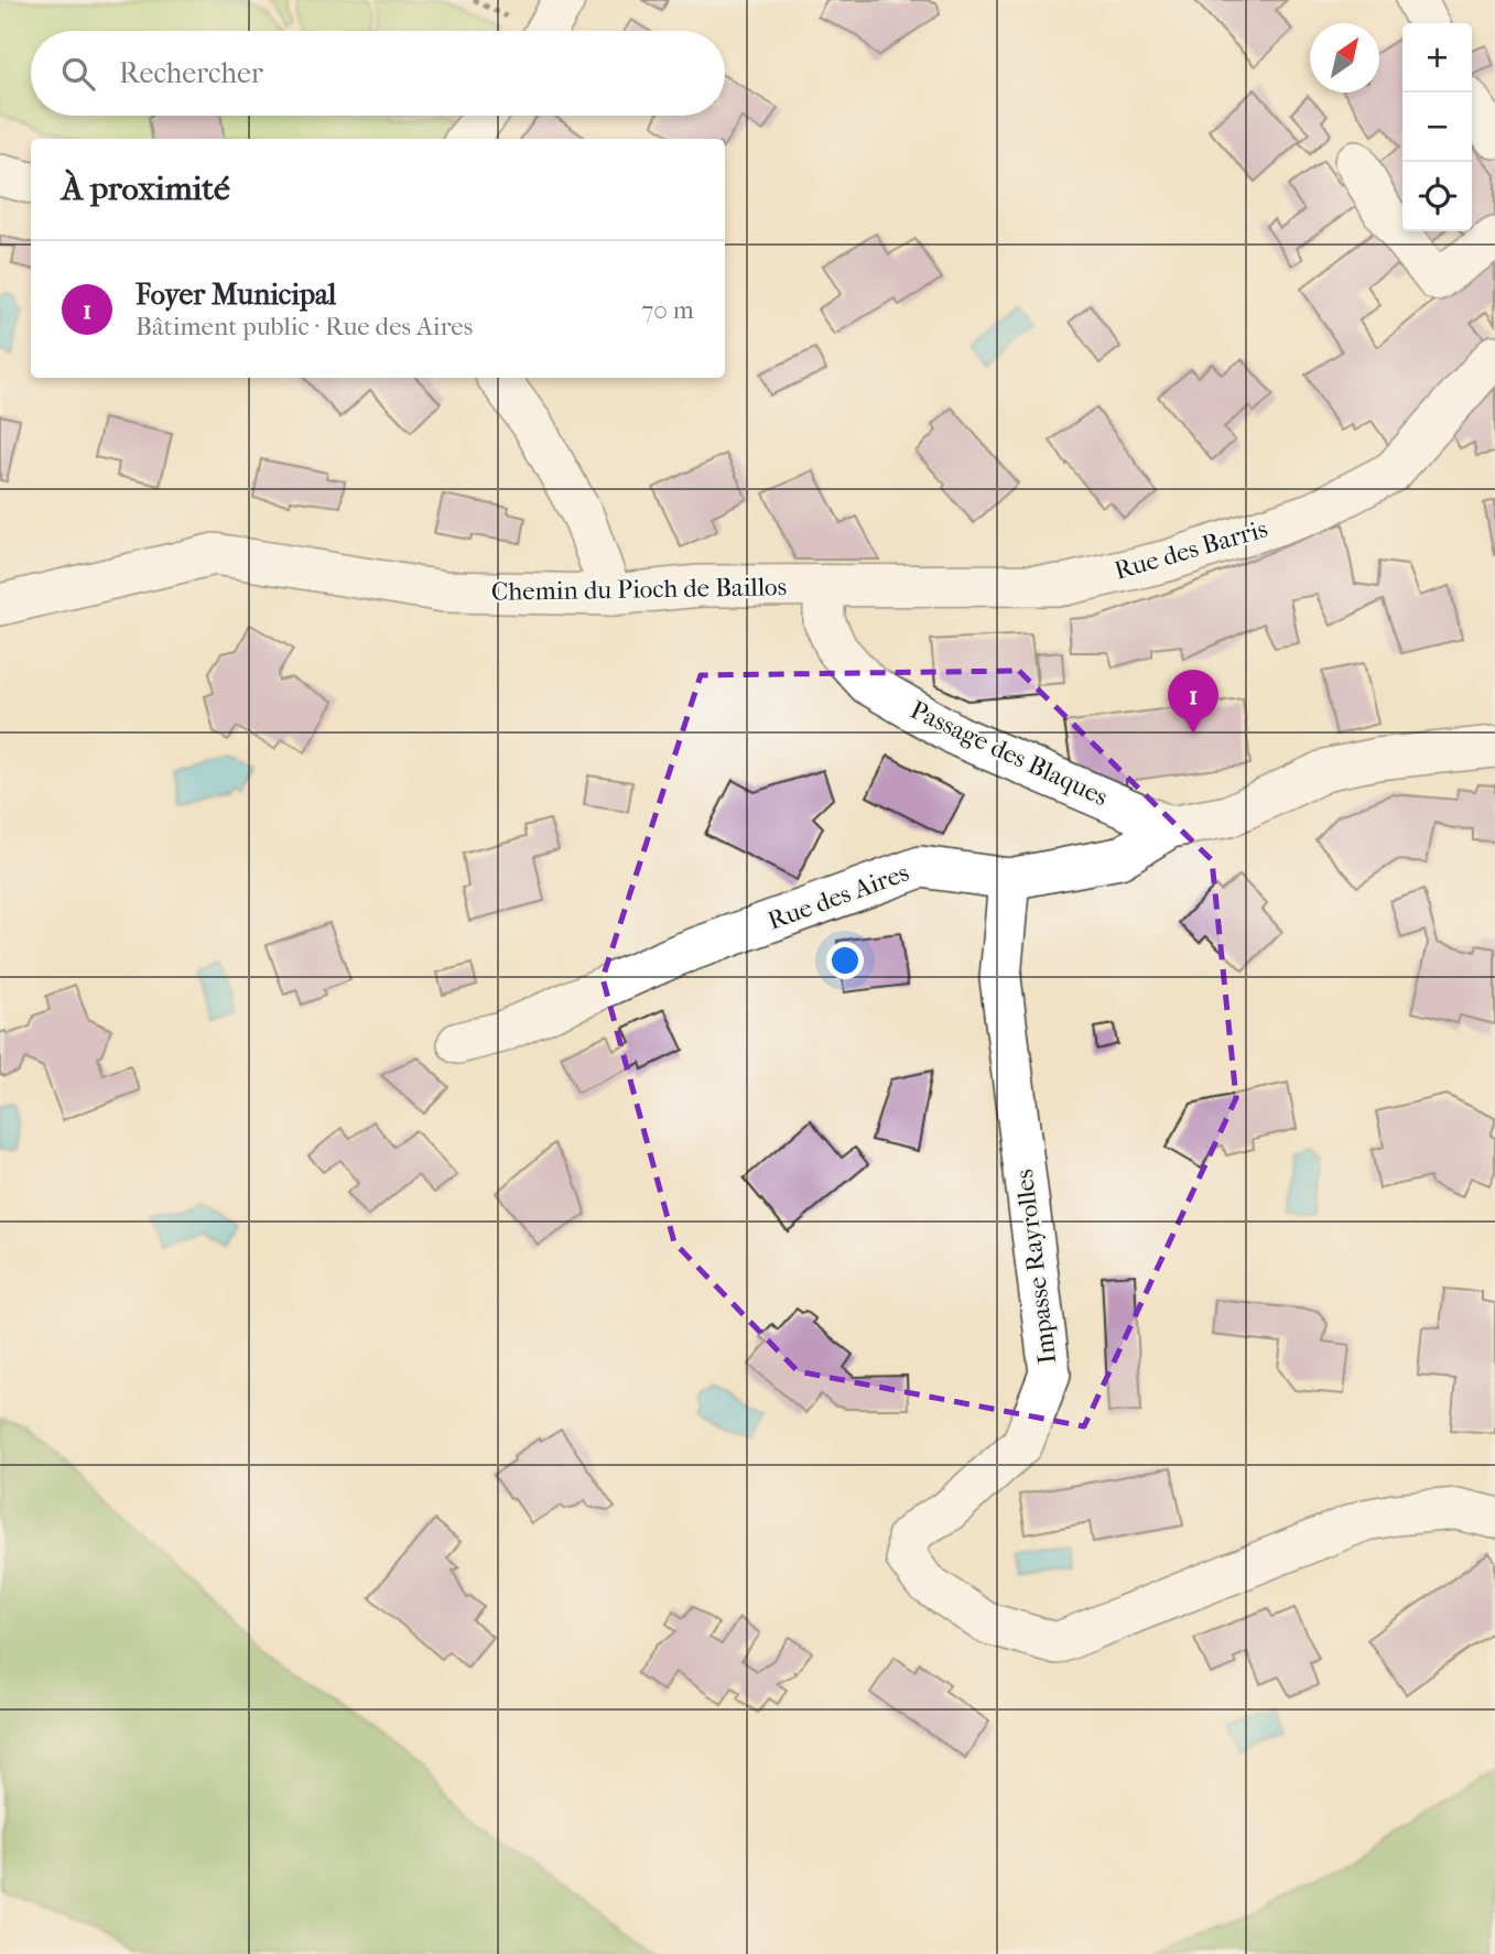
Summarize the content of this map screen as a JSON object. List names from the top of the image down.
{
  "streets": {
    "street": [
      "Rue des Barris",
      "Chemin du Pioch de Baillos",
      "Passage des Blaques",
      "Rue des Aires",
      "Impasse Rayrolles"
    ]
  },
  "crossings": [
    ["Rue des Barris", "Chemin du Pioch de Baillos"],
    ["Rue des Barris", "Passage des Blaques"],
    ["Chemin du Pioch de Baillos", "Passage des Blaques"],
    ["Passage des Blaques", "Rue des Aires"],
    ["Rue des Aires", "Impasse Rayrolles"]
  ],
  "north": "top right",
  "page": {
    "map_buttons": ["+", "−"],
    "search": "Rechercher",
    "heading": "À proximité",
    "list": [
      {
        "mark": "1",
        "name": "Foyer Municipal",
        "note": "Bâtiment public · Rue des Aires",
        "value": "70 m"
      }
    ],
    "pins": "1"
  }
}
